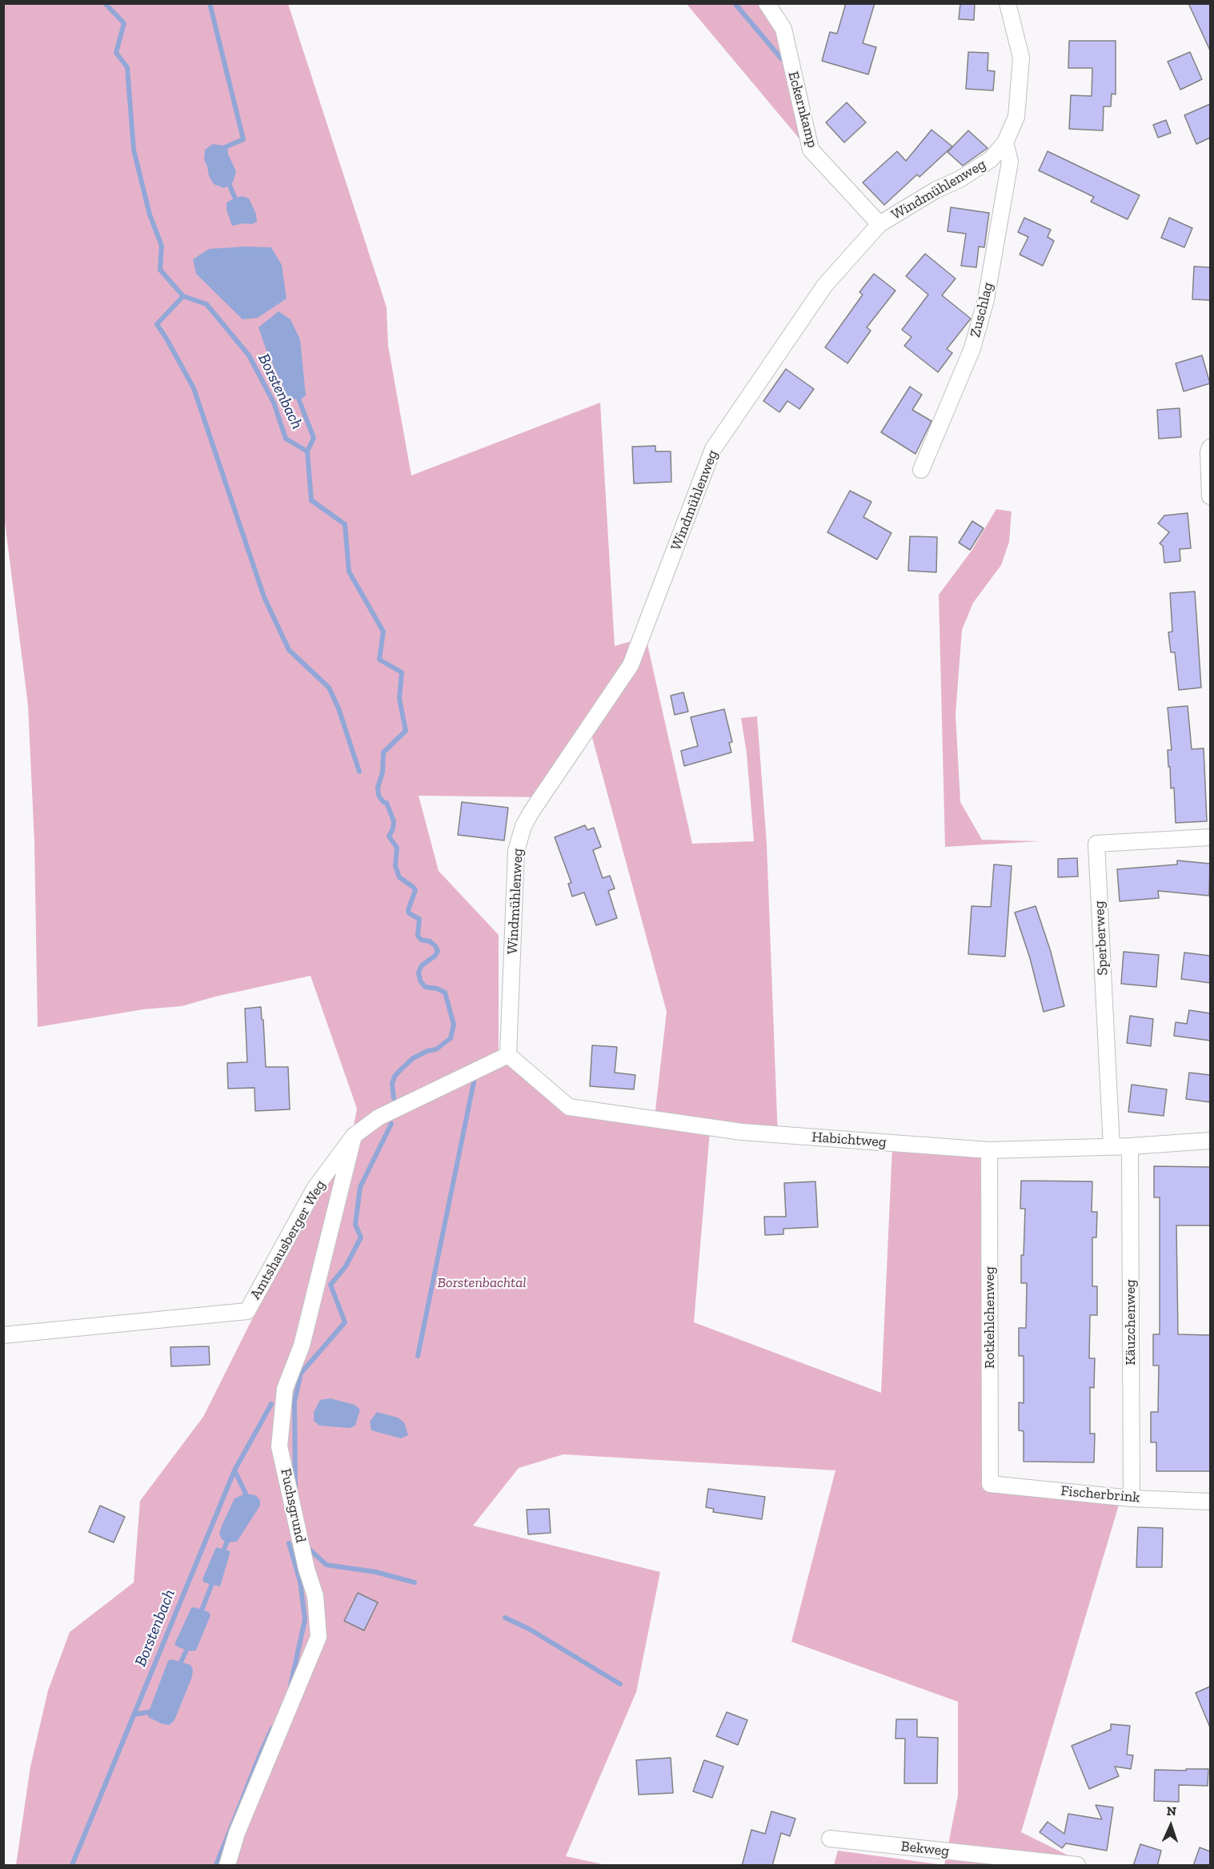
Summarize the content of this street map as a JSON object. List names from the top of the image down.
{
  "streets": {
    "street": [
      "Eckernkamp",
      "Windmühlenweg",
      "Zuschlag",
      "Sperberweg",
      "Habichtweg",
      "Amtshausberger Weg",
      "Rotkehlchenweg",
      "Käuzchenweg",
      "Fischerbrink",
      "Fuchsgrund",
      "Bekweg"
    ]
  },
  "crossings": [
    ["Eckernkamp", "Windmühlenweg"],
    ["Windmühlenweg", "Zuschlag"],
    ["Windmühlenweg", "Habichtweg"],
    ["Windmühlenweg", "Amtshausberger Weg"],
    ["Sperberweg", "Habichtweg"],
    ["Habichtweg", "Amtshausberger Weg"],
    ["Habichtweg", "Rotkehlchenweg"],
    ["Habichtweg", "Käuzchenweg"],
    ["Amtshausberger Weg", "Fuchsgrund"],
    ["Rotkehlchenweg", "Fischerbrink"],
    ["Käuzchenweg", "Fischerbrink"]
  ],
  "water": ["Borstenbach"],
  "parks": ["Borstenbachtal"],
  "north": "top"
}
